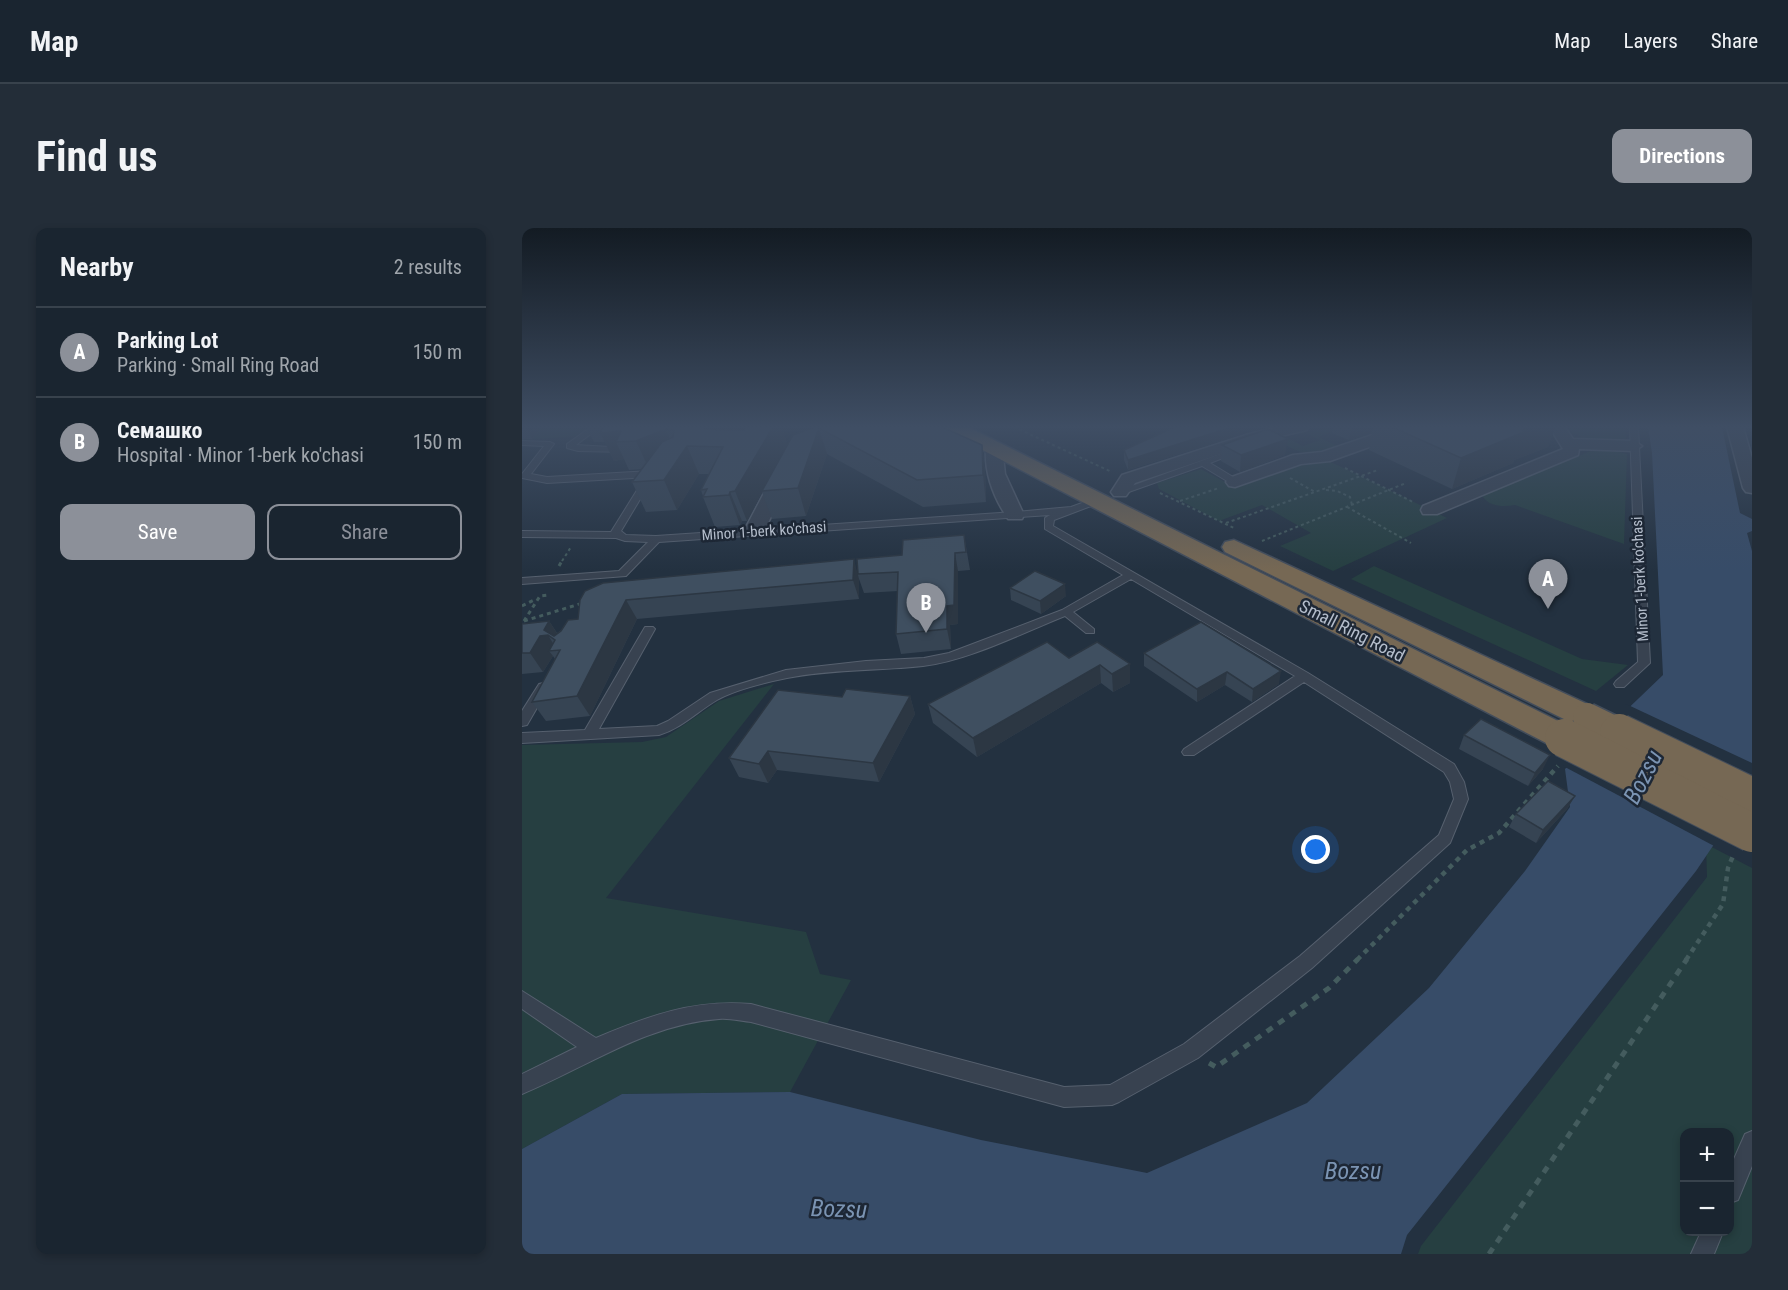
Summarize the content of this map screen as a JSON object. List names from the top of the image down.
{
  "streets": {
    "highway": ["Small Ring Road"],
    "lane": ["Minor 1-berk ko'chasi"]
  },
  "crossings": [
    ["Minor 1-berk ko'chasi", "Small Ring Road"]
  ],
  "water": ["Bozsu"],
  "page": {
    "header": "Map",
    "nav": ["Map", "Layers", "Share"],
    "buttons": [
      "Directions",
      ["Save", "Share"]
    ],
    "title": "Find us",
    "heading": ["Nearby", "2 results"],
    "list": [
      {
        "mark": "A",
        "name": "Parking Lot",
        "note": "Parking · Small Ring Road",
        "value": "150 m"
      },
      {
        "mark": "B",
        "name": "Семашко",
        "note": "Hospital · Minor 1-berk ko'chasi",
        "value": "150 m"
      }
    ],
    "pins": ["A", "B"],
    "map_buttons": ["+", "−"]
  }
}
